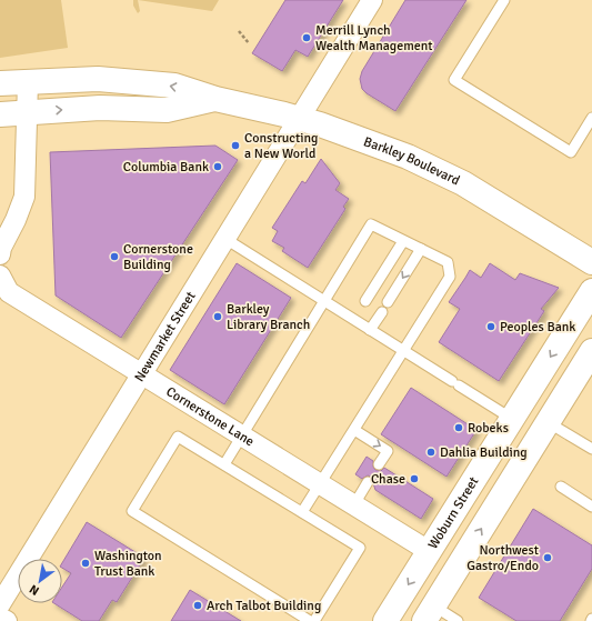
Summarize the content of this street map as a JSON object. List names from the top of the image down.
{
  "streets": {
    "main road": ["Barkley Boulevard", "Woburn Street"],
    "street": ["Newmarket Street", "Cornerstone Lane"]
  },
  "crossings": [
    ["Barkley Boulevard", "Newmarket Street"],
    ["Newmarket Street", "Cornerstone Lane"],
    ["Cornerstone Lane", "Woburn Street"]
  ],
  "places": [
    "Merrill Lynch Wealth Management",
    "Constructing a New World",
    "Columbia Bank",
    "Cornerstone Building",
    "Barkley Library Branch",
    "Peoples Bank",
    "Robeks",
    "Dahlia Building",
    "Chase",
    "Northwest Gastro/Endo",
    "Washington Trust Bank",
    "Arch Talbot Building"
  ],
  "north": "bottom left"
}
